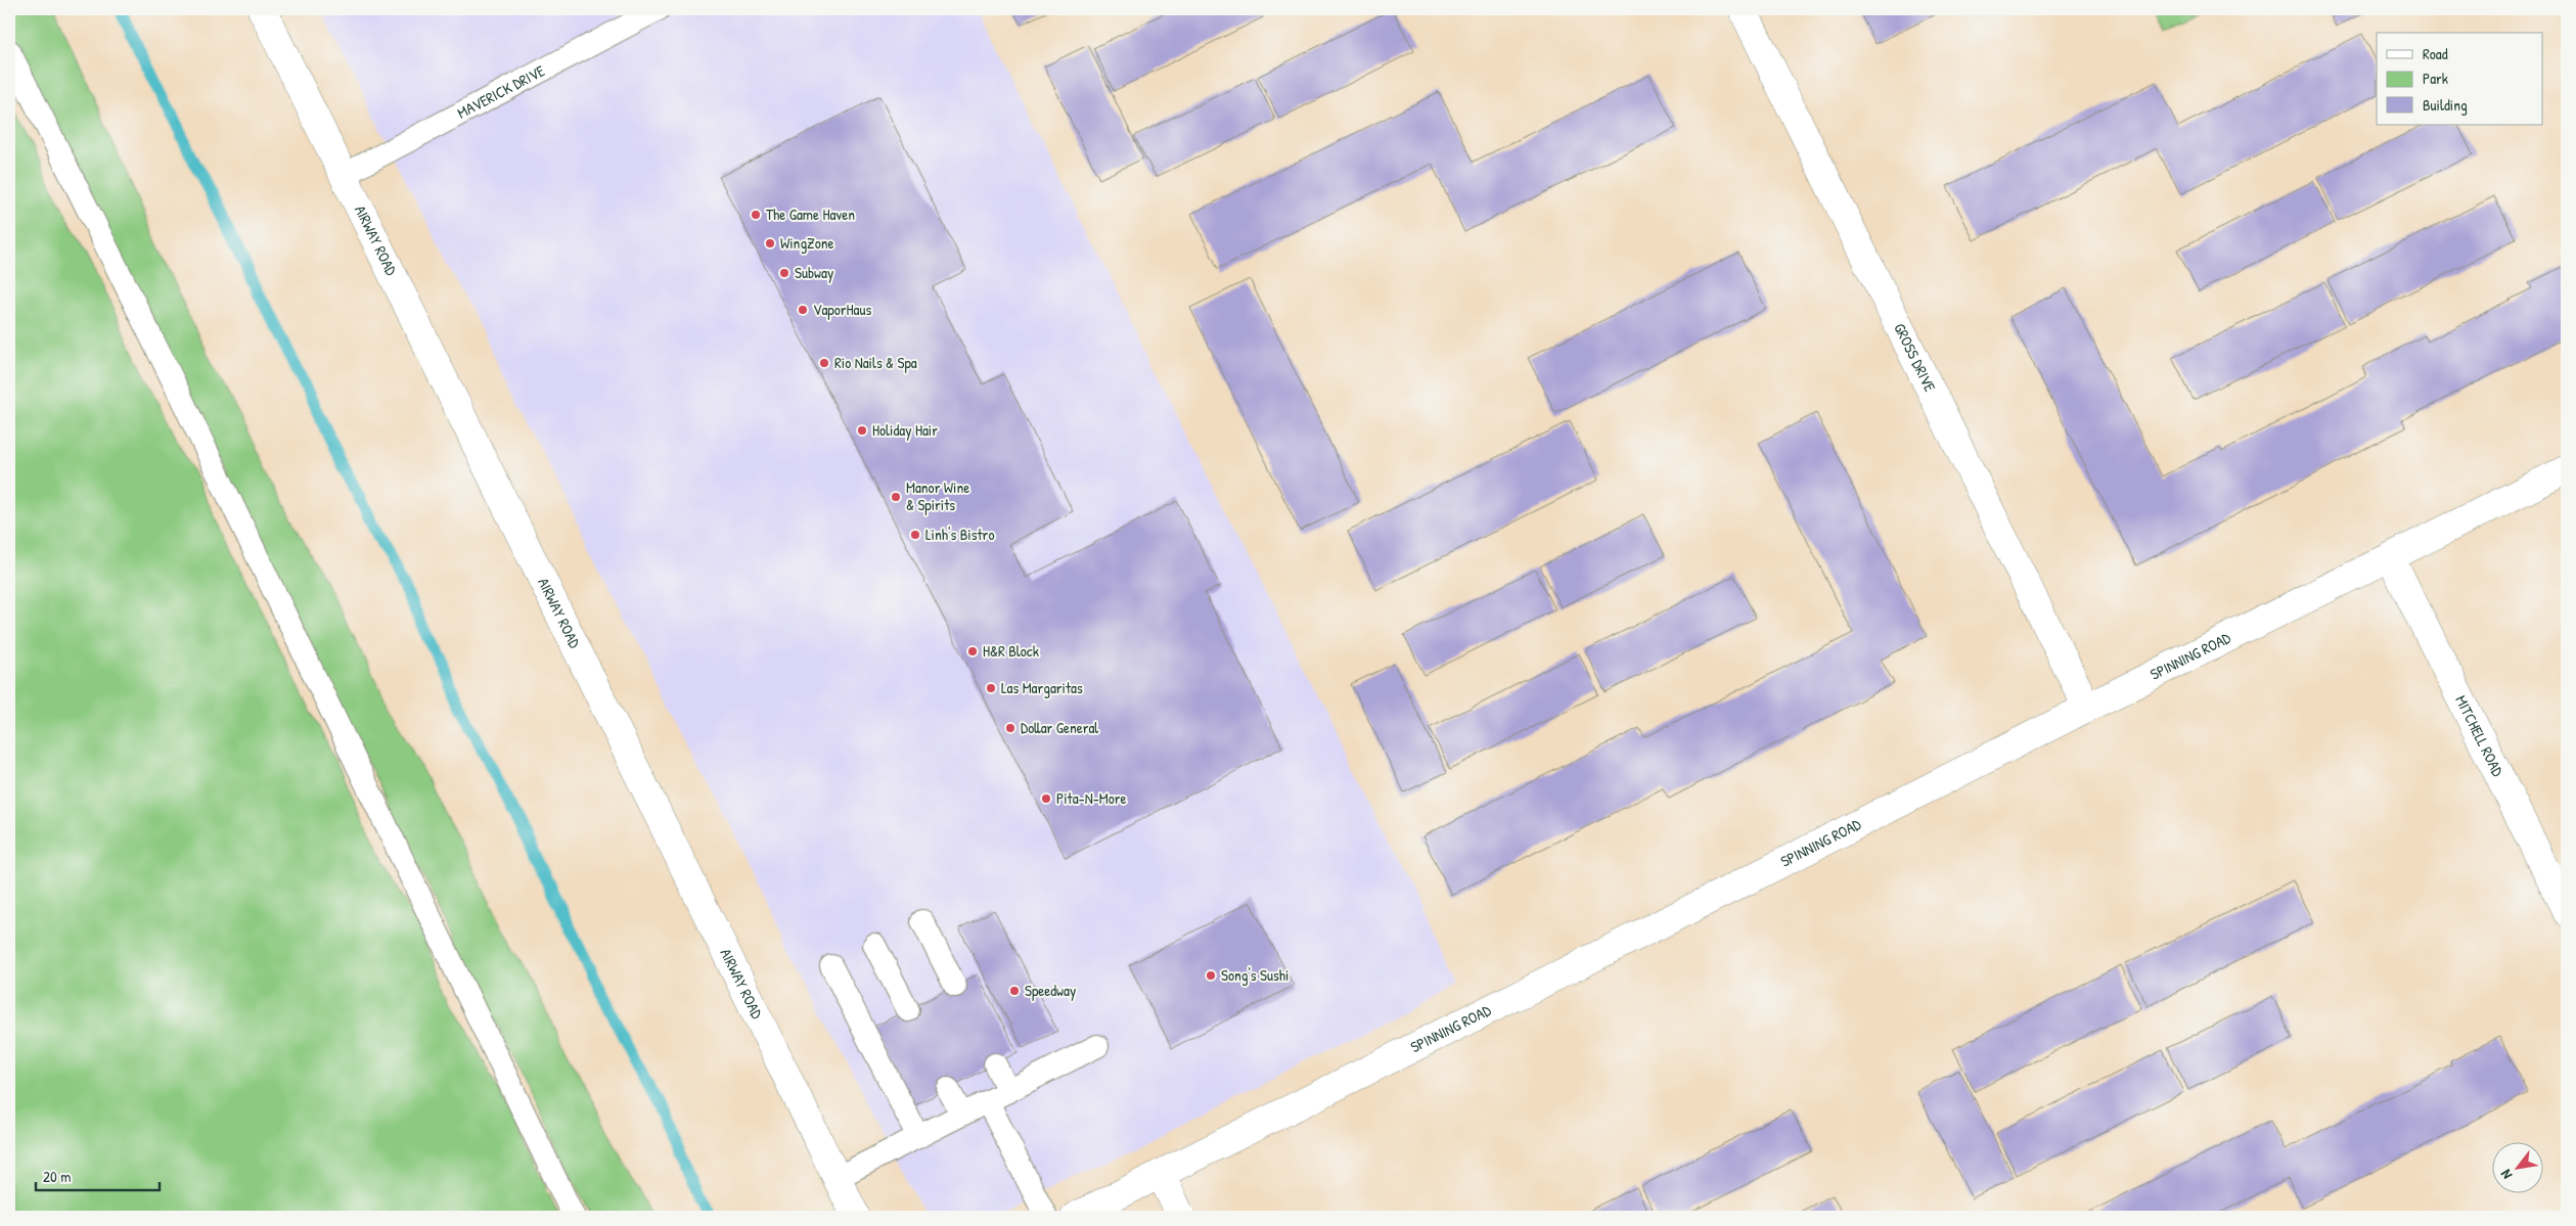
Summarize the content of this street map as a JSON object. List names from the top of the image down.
{
  "streets": {
    "street": [
      "AIRWAY ROAD",
      "GROSS DRIVE",
      "SPINNING ROAD",
      "MITCHELL ROAD"
    ],
    "lane": ["MAVERICK DRIVE"]
  },
  "crossings": [
    ["MAVERICK DRIVE", "AIRWAY ROAD"],
    ["GROSS DRIVE", "SPINNING ROAD"],
    ["SPINNING ROAD", "MITCHELL ROAD"]
  ],
  "places": [
    "The Game Haven",
    "WingZone",
    "Subway",
    "VaporHaus",
    "Rio Nails & Spa",
    "Holiday Hair",
    "Manor Wine & Spirits",
    "Linh's Bistro",
    "H&R Block",
    "Las Margaritas",
    "Dollar General",
    "Pita-N-More",
    "Song's Sushi",
    "Speedway"
  ],
  "legend": ["Road", "Park", "Building"],
  "scale_bar": "20 m",
  "north": "bottom left"
}
